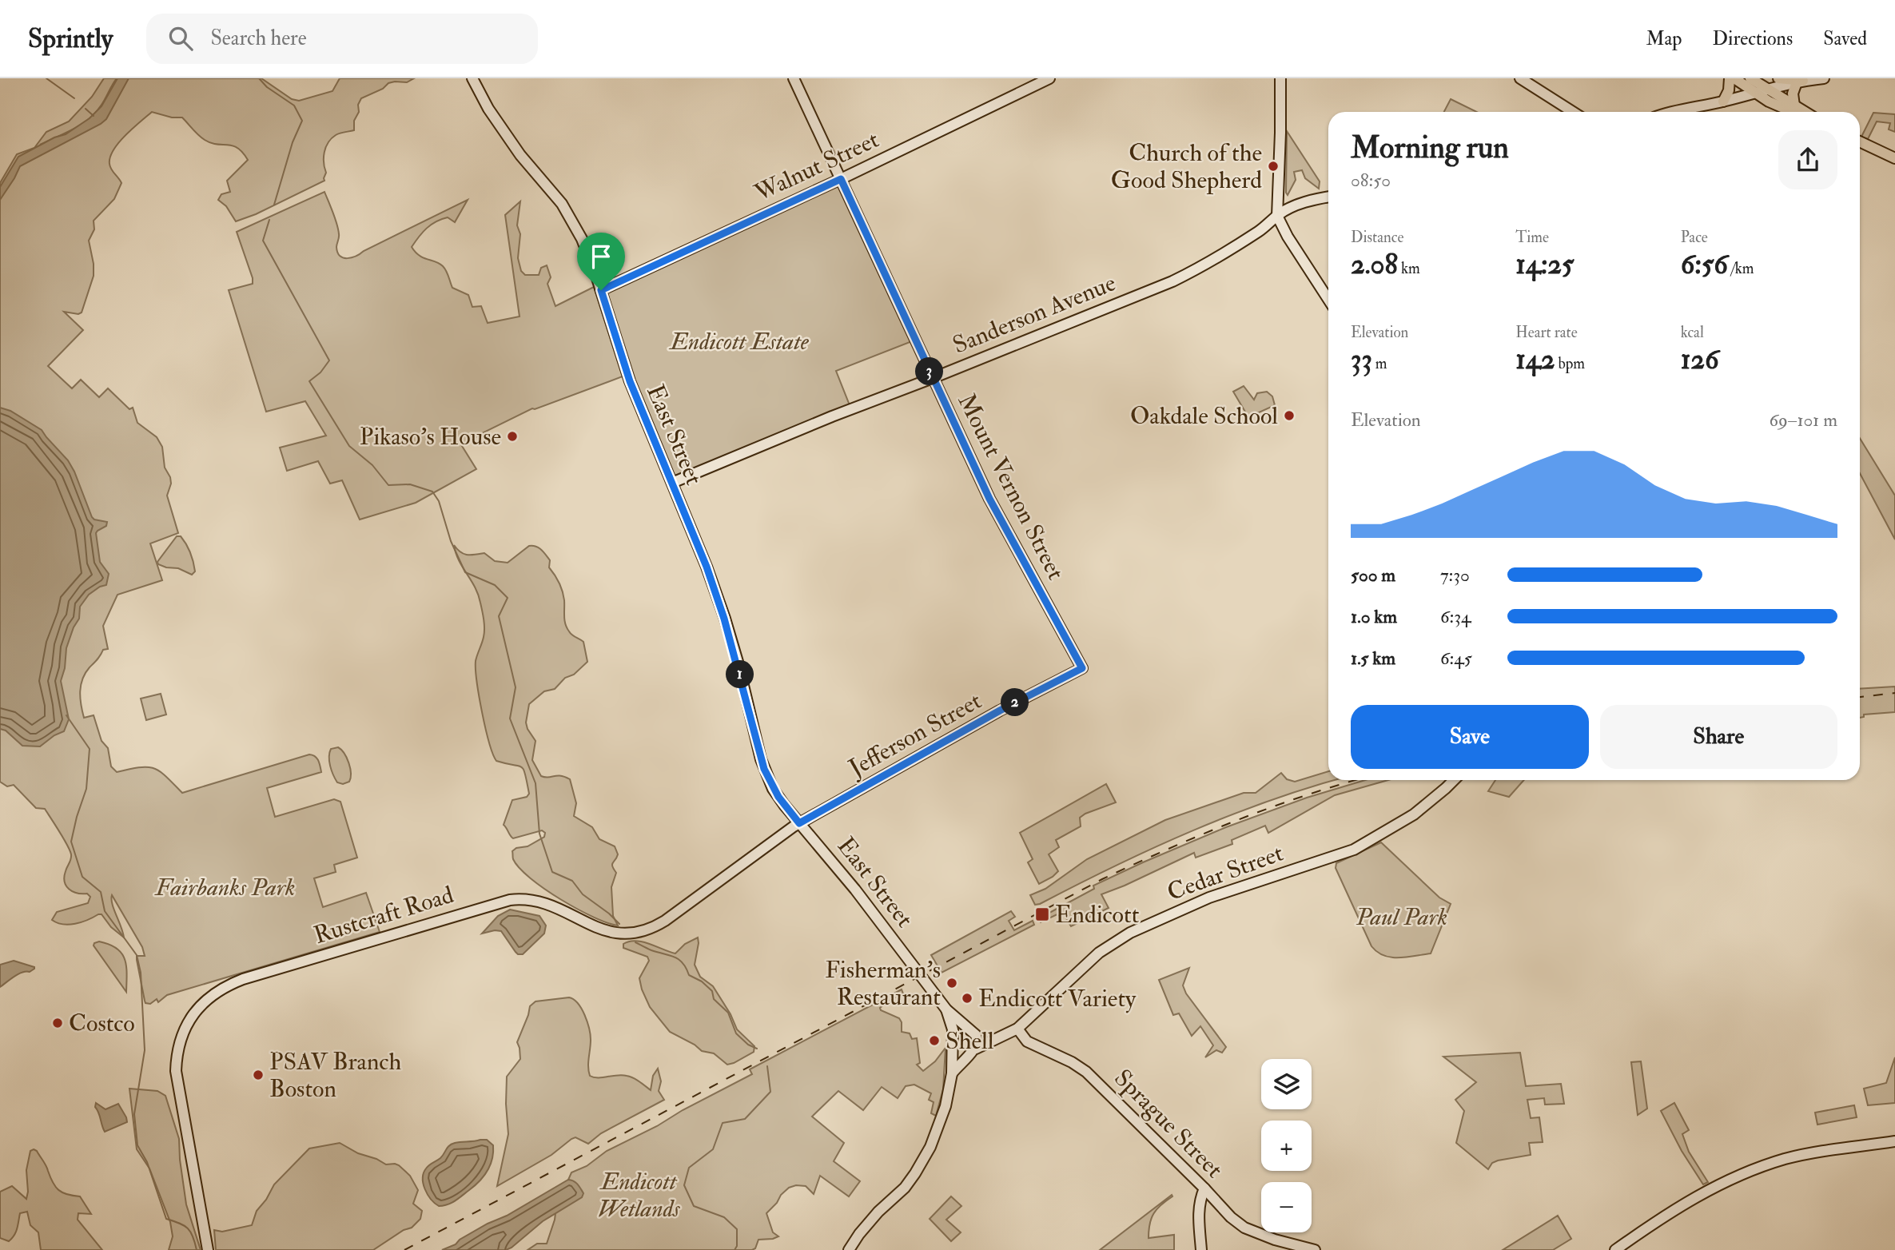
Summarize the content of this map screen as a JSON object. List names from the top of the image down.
{
  "streets": {
    "street": [
      "Walnut Street",
      "Sanderson Avenue",
      "East Street",
      "Mount Vernon Street",
      "Jefferson Street",
      "Cedar Street",
      "Rustcraft Road",
      "Sprague Street"
    ]
  },
  "crossings": [
    ["Walnut Street", "East Street"],
    ["Walnut Street", "Mount Vernon Street"],
    ["Sanderson Avenue", "East Street"],
    ["Sanderson Avenue", "Mount Vernon Street"],
    ["East Street", "Jefferson Street"],
    ["East Street", "Rustcraft Road"],
    ["Mount Vernon Street", "Jefferson Street"],
    ["Jefferson Street", "Rustcraft Road"],
    ["Cedar Street", "Sprague Street"]
  ],
  "parks": [
    "Endicott Estate",
    "Fairbanks Park",
    "Paul Park",
    "Endicott Wetlands"
  ],
  "places": {
    "other": [
      "Church of the Good Shepherd",
      "Oakdale School",
      "Pikaso's House",
      "Fisherman's Restaurant",
      "Endicott Variety",
      "Costco",
      "Shell",
      "PSAV Branch Boston"
    ],
    "transit": ["Endicott"]
  },
  "page": {
    "header": "Sprintly",
    "search": "Search here",
    "nav": ["Map", "Directions", "Saved"],
    "heading": ["Morning run", "08:50"],
    "stats": [
      ["Distance", "2.08 km"],
      ["Time", "14:25"],
      ["Pace", "6:56 /km"],
      ["Elevation", "33 m"],
      ["Heart rate", "142 bpm"],
      ["kcal", "126"]
    ],
    "pins": ["3", "1", "2"],
    "chart": ["Elevation", "69–101 m"],
    "list": [
      {
        "name": "500 m",
        "note": "7:30"
      },
      {
        "name": "1.0 km",
        "note": "6:34"
      },
      {
        "name": "1.5 km",
        "note": "6:45"
      }
    ],
    "buttons": ["Save", "Share"],
    "map_buttons": ["+", "−"]
  }
}
